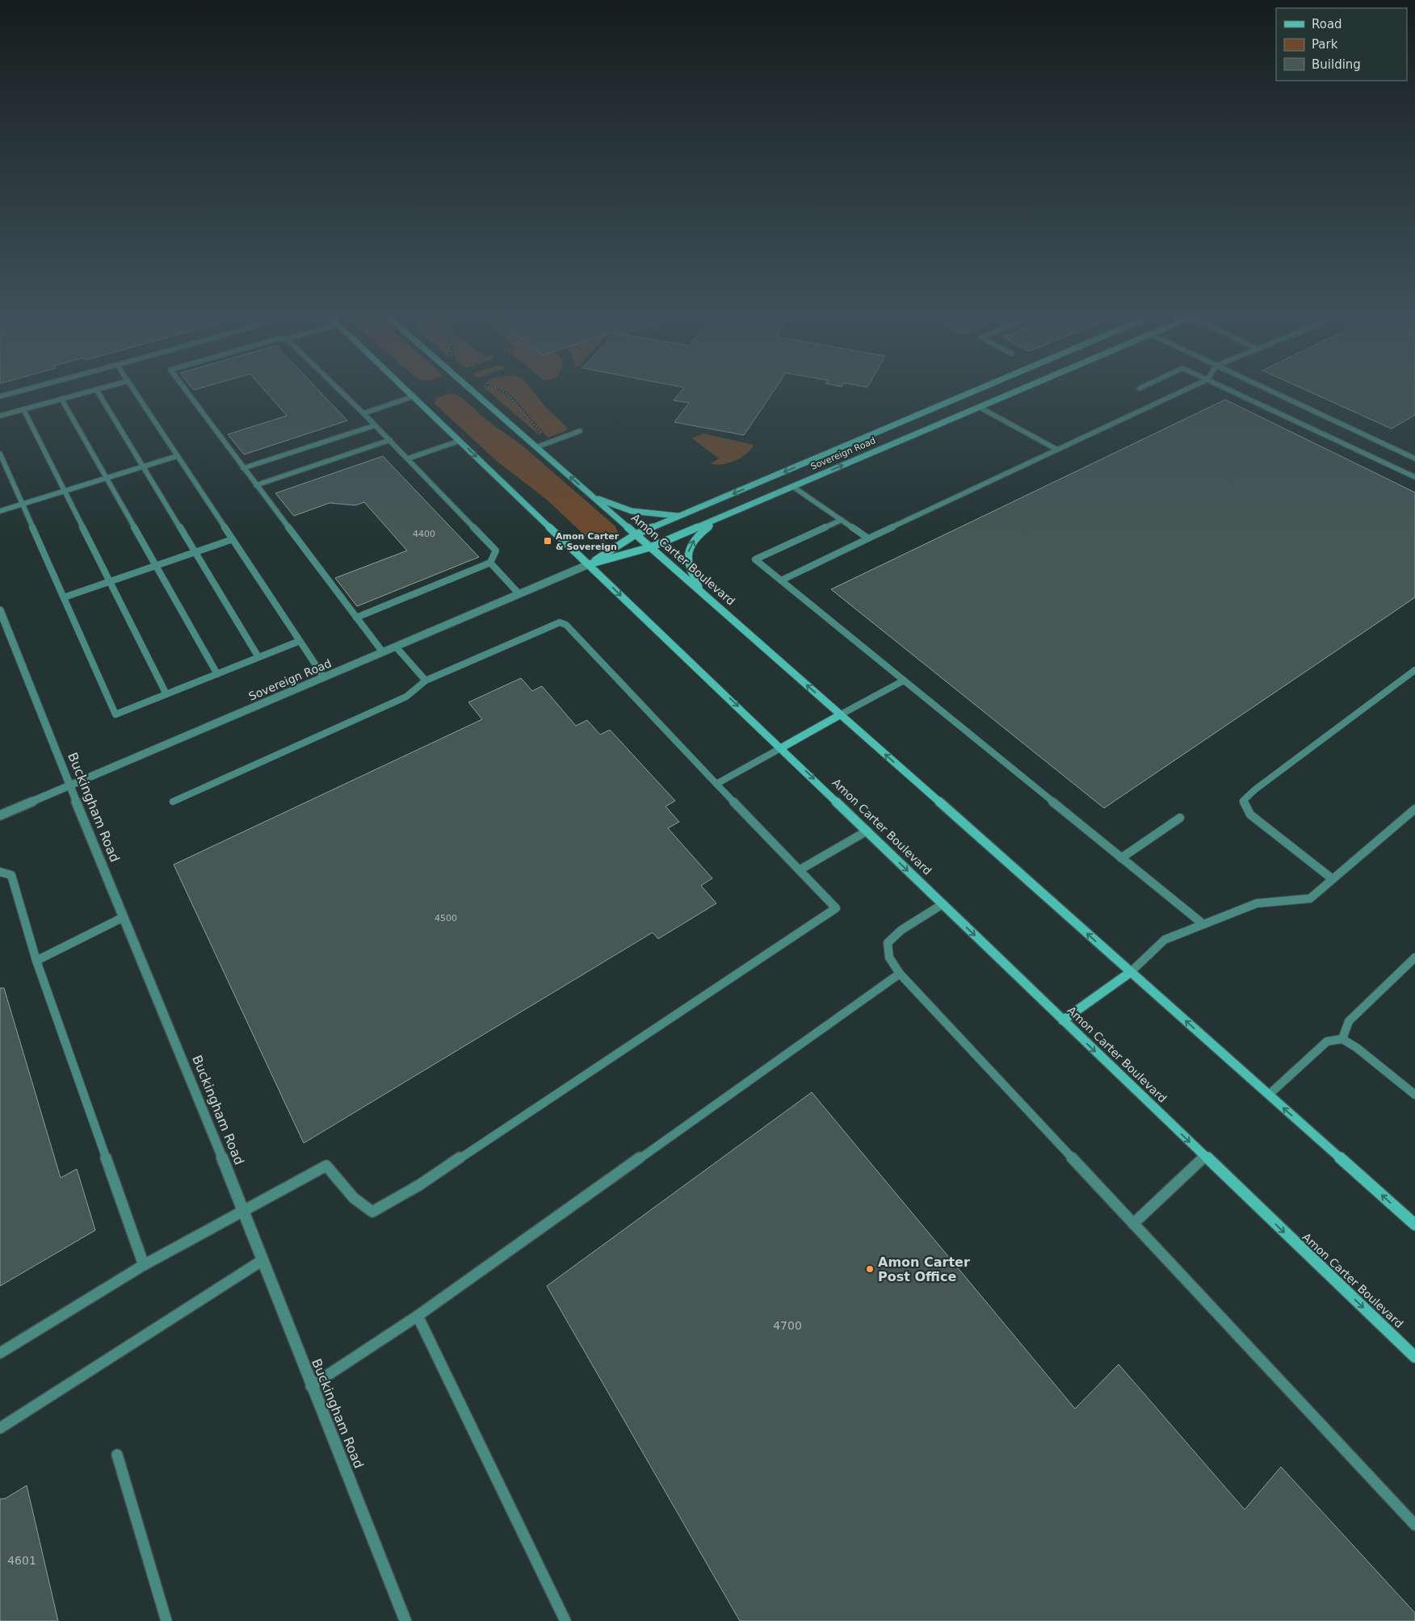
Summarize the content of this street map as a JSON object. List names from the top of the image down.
{
  "streets": {
    "street": ["Sovereign Road", "Amon Carter Boulevard", "Buckingham Road"]
  },
  "crossings": [
    ["Sovereign Road", "Amon Carter Boulevard"],
    ["Sovereign Road", "Buckingham Road"]
  ],
  "places": {
    "transit": ["Amon Carter & Sovereign"],
    "other": ["Amon Carter Post Office"]
  },
  "house_numbers": [
    "4400",
    "4500",
    "4700",
    "4601"
  ],
  "legend": ["Road", "Park", "Building"]
}
